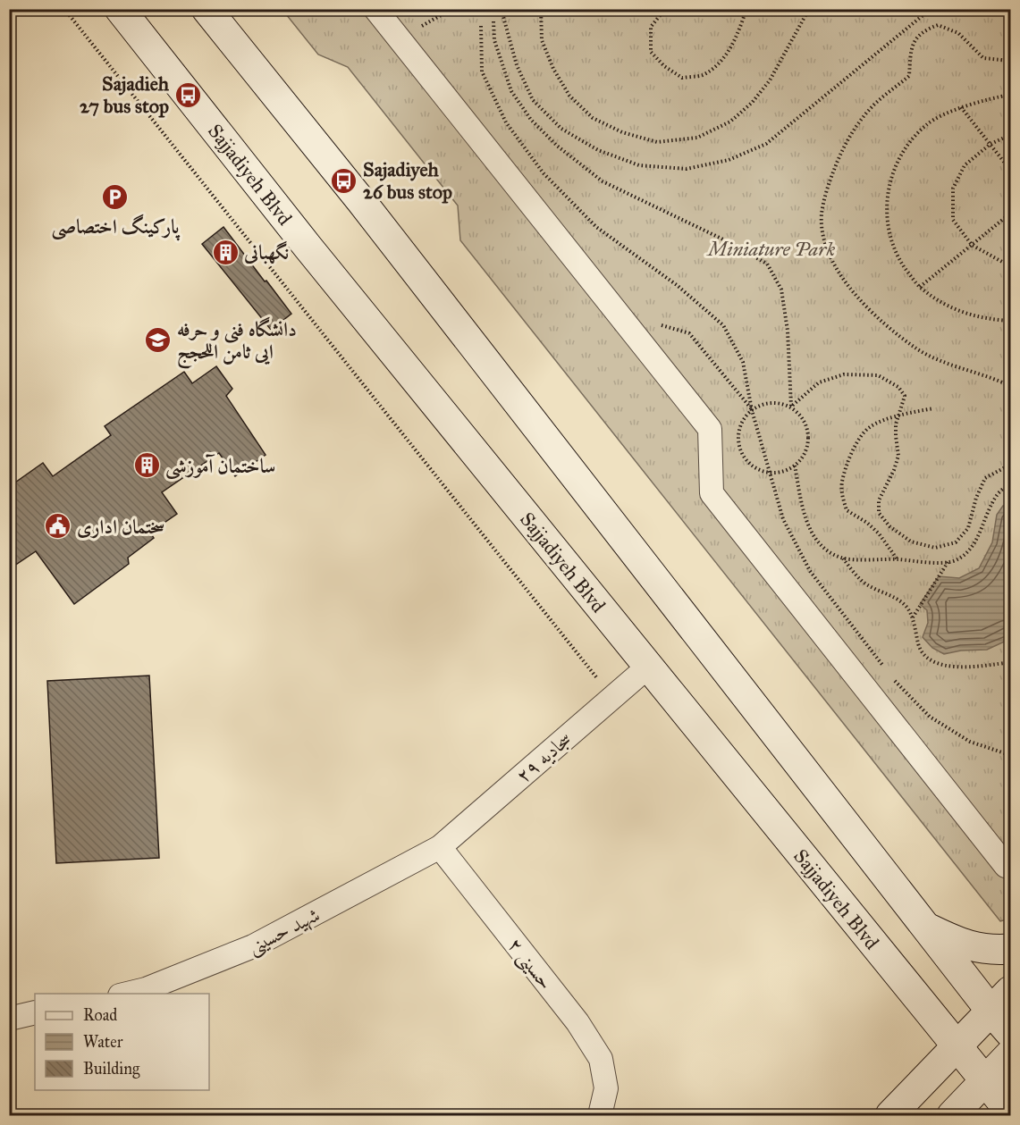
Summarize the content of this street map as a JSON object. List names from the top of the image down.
{
  "streets": {
    "main road": ["Sajjadiyeh Blvd"],
    "street": ["سجادیه ۲۹", "شهید حسینی", "حسینی ۲"]
  },
  "crossings": [
    ["Sajjadiyeh Blvd", "سجادیه ۲۹"],
    ["سجادیه ۲۹", "شهید حسینی"],
    ["سجادیه ۲۹", "حسینی ۲"],
    ["شهید حسینی", "حسینی ۲"]
  ],
  "parks": ["Miniature Park"],
  "places": {
    "bus stop": ["Sajadieh 27 bus stop", "Sajadiyeh 26 bus stop"],
    "parking": ["پارکینگ اختصاصی"],
    "building": ["نگهبانی", "ساختمان آموزشی"],
    "school or university": ["دانشگاه فنی و حرفه ایی ثامن اللحجج"],
    "public building": ["سختمان اداری"]
  },
  "legend": ["Road", "Water", "Building"]
}
